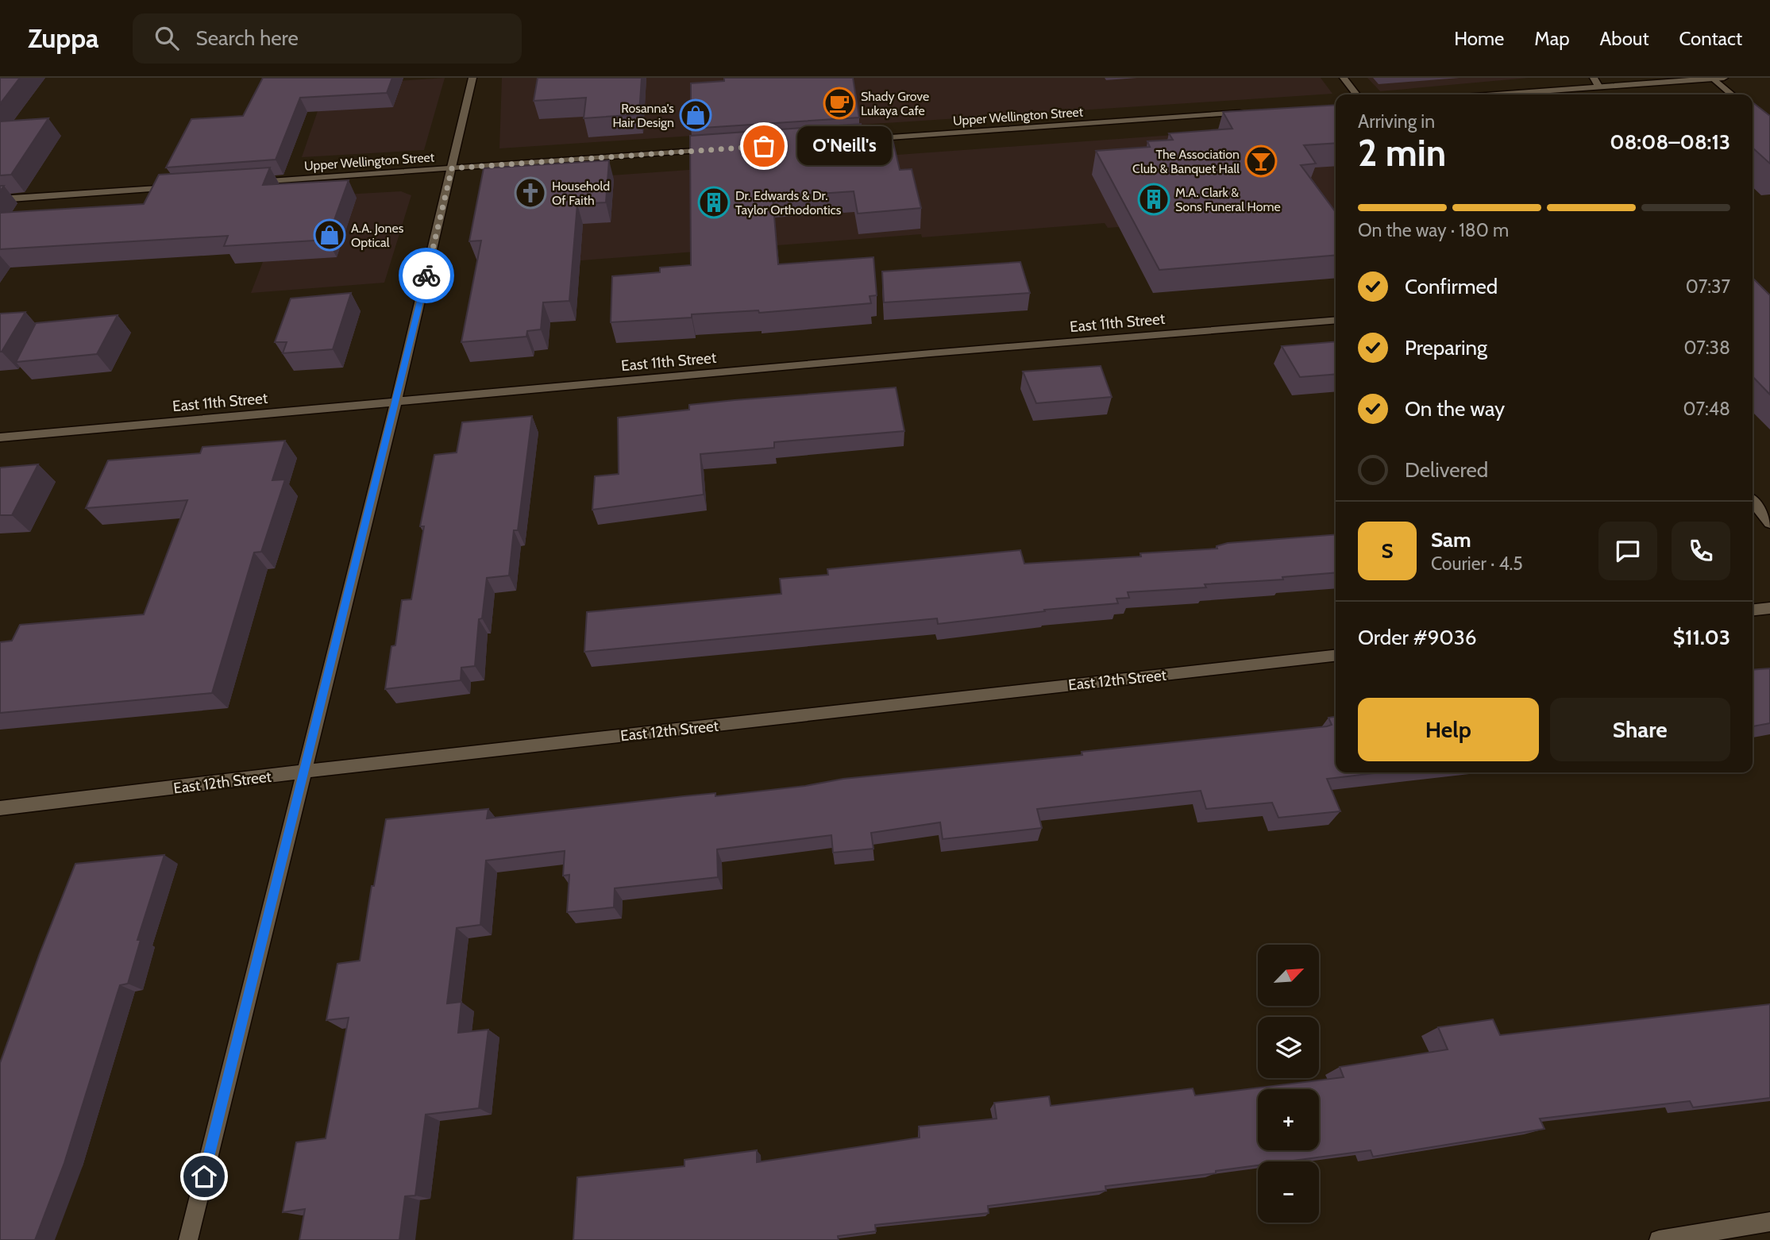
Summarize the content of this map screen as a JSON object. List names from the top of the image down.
{
  "streets": {
    "street": ["Upper Wellington Street", "East 11th Street", "East 12th Street"]
  },
  "places": {
    "cafe": ["Shady Grove Lukaya Cafe"],
    "shop": ["Rosanna's Hair Design", "A.A. Jones Optical"],
    "other": ["O'Neill's"],
    "bar": ["The Association Club & Banquet Hall"],
    "church": ["Household Of Faith"],
    "building": ["M.A. Clark & Sons Funeral Home", "Dr. Edwards & Dr. Taylor Orthodontics"]
  },
  "north": "top right",
  "page": {
    "header": "Zuppa",
    "search": "Search here",
    "nav": [
      "Home",
      "Map",
      "About",
      "Contact"
    ],
    "heading": ["2 min", "Arriving in", "08:08–08:13"],
    "panel": [
      "Sam",
      "Courier · 4.5",
      "Order #9036",
      "$11.03"
    ],
    "bubble": "O'Neill's",
    "bar": "On the way · 180 m",
    "list": [
      ["Confirmed", "07:37"],
      ["Preparing", "07:38"],
      ["On the way", "07:48"],
      "Delivered"
    ],
    "round": "S",
    "buttons": ["Help", "Share"],
    "map_buttons": ["+", "−"]
  }
}
